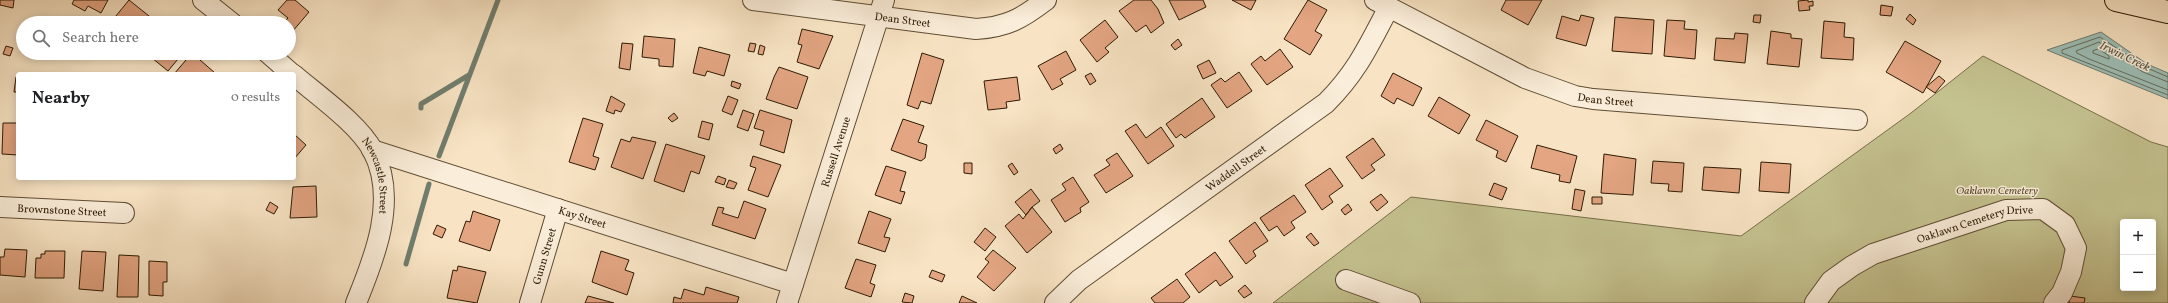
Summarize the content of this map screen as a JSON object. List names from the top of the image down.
{
  "streets": {
    "street": [
      "Dean Street",
      "Russell Avenue",
      "Waddell Street",
      "Newcastle Street",
      "Brownstone Street",
      "Kay Street",
      "Oaklawn Cemetery Drive",
      "Gunn Street"
    ]
  },
  "crossings": [
    ["Dean Street", "Russell Avenue"],
    ["Dean Street", "Waddell Street"],
    ["Russell Avenue", "Kay Street"],
    ["Newcastle Street", "Kay Street"],
    ["Kay Street", "Gunn Street"]
  ],
  "water": ["Irwin Creek"],
  "parks": ["Oaklawn Cemetery"],
  "page": {
    "search": "Search here",
    "heading": ["Nearby", "0 results"],
    "map_buttons": ["+", "−"]
  }
}
